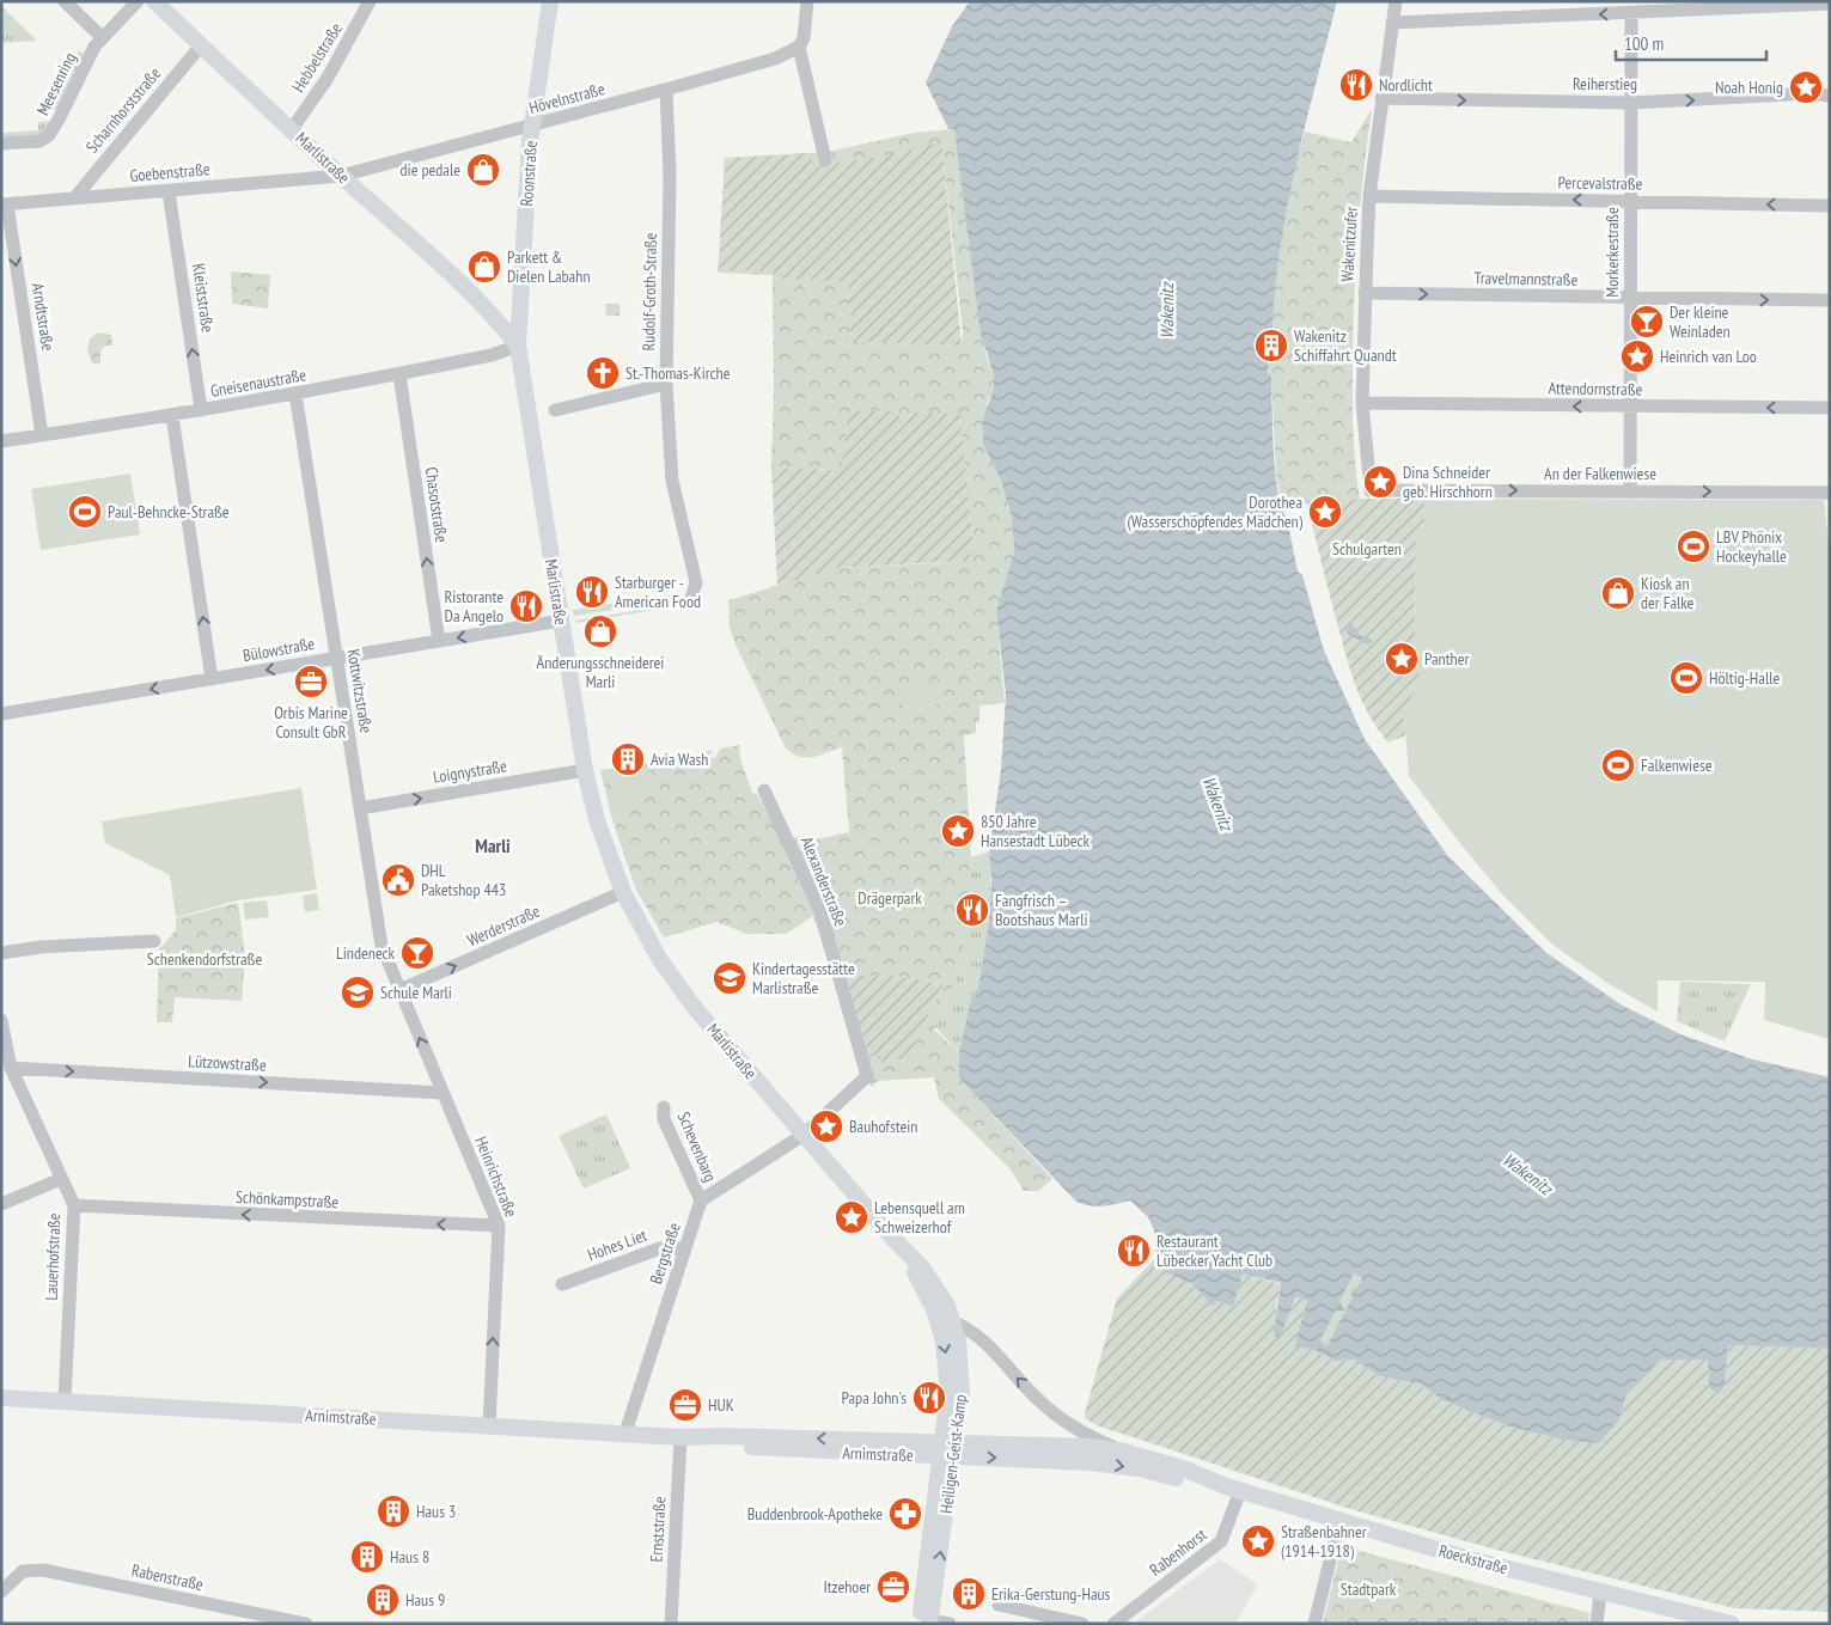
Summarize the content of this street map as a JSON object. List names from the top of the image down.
{
  "streets": {
    "main road": [
      "Marlistraße",
      "Roonstraße",
      "Arnimstraße",
      "Heiligen-Geist-Kamp",
      "Roeckstraße"
    ],
    "street": [
      "Hebbelstraße",
      "Meesenring",
      "Reiherstieg",
      "Hövelnstraße",
      "Scharnhorststraße",
      "Goebenstraße",
      "Percevalstraße",
      "Wakenitzufer",
      "Morkerkestraße",
      "Travelmannstraße",
      "Rudolf-Groth-Straße",
      "Kleiststraße",
      "Arndtstraße",
      "Gneisenaustraße",
      "Attendornstraße",
      "An der Falkenwiese",
      "Chasotstraße",
      "Bülowstraße",
      "Kottwitzstraße",
      "Loignystraße",
      "Alexanderstraße",
      "Werderstraße",
      "Lützowstraße",
      "Schevenbarg",
      "Heinrichstraße",
      "Schönkampstraße",
      "Hohes Liet",
      "Bergstraße",
      "Lauerhofstraße",
      "Ernststraße",
      "Rabenhorst",
      "Rabenstraße"
    ]
  },
  "crossings": [
    ["Hebbelstraße", "Marlistraße"],
    ["Reiherstieg", "Wakenitzufer"],
    ["Reiherstieg", "Morkerkestraße"],
    ["Hövelnstraße", "Marlistraße"],
    ["Hövelnstraße", "Goebenstraße"],
    ["Hövelnstraße", "Roonstraße"],
    ["Hövelnstraße", "Rudolf-Groth-Straße"],
    ["Scharnhorststraße", "Marlistraße"],
    ["Scharnhorststraße", "Goebenstraße"],
    ["Marlistraße", "Goebenstraße"],
    ["Marlistraße", "Roonstraße"],
    ["Marlistraße", "Gneisenaustraße"],
    ["Marlistraße", "Bülowstraße"],
    ["Marlistraße", "Loignystraße"],
    ["Marlistraße", "Alexanderstraße"],
    ["Marlistraße", "Werderstraße"],
    ["Marlistraße", "Heiligen-Geist-Kamp"],
    ["Goebenstraße", "Kleiststraße"],
    ["Goebenstraße", "Arndtstraße"],
    ["Roonstraße", "Gneisenaustraße"],
    ["Percevalstraße", "Wakenitzufer"],
    ["Percevalstraße", "Morkerkestraße"],
    ["Wakenitzufer", "Travelmannstraße"],
    ["Wakenitzufer", "Attendornstraße"],
    ["Wakenitzufer", "An der Falkenwiese"],
    ["Morkerkestraße", "Travelmannstraße"],
    ["Morkerkestraße", "Attendornstraße"],
    ["Morkerkestraße", "An der Falkenwiese"],
    ["Kleiststraße", "Gneisenaustraße"],
    ["Arndtstraße", "Gneisenaustraße"],
    ["Gneisenaustraße", "Chasotstraße"],
    ["Gneisenaustraße", "Kottwitzstraße"],
    ["Chasotstraße", "Bülowstraße"],
    ["Bülowstraße", "Kottwitzstraße"],
    ["Kottwitzstraße", "Loignystraße"],
    ["Kottwitzstraße", "Werderstraße"],
    ["Kottwitzstraße", "Heinrichstraße"],
    ["Werderstraße", "Heinrichstraße"],
    ["Lützowstraße", "Heinrichstraße"],
    ["Lützowstraße", "Lauerhofstraße"],
    ["Schevenbarg", "Bergstraße"],
    ["Heinrichstraße", "Schönkampstraße"],
    ["Heinrichstraße", "Arnimstraße"],
    ["Schönkampstraße", "Lauerhofstraße"],
    ["Hohes Liet", "Bergstraße"],
    ["Bergstraße", "Arnimstraße"],
    ["Lauerhofstraße", "Arnimstraße"],
    ["Arnimstraße", "Heiligen-Geist-Kamp"],
    ["Arnimstraße", "Ernststraße"],
    ["Arnimstraße", "Roeckstraße"],
    ["Rabenhorst", "Roeckstraße"]
  ],
  "one_way": [
    "Percevalstraße",
    "Travelmannstraße",
    "Kleiststraße",
    "Arndtstraße",
    "Attendornstraße",
    "An der Falkenwiese",
    "Chasotstraße",
    "Bülowstraße",
    "Loignystraße",
    "Werderstraße",
    "Lützowstraße",
    "Heinrichstraße",
    "Schönkampstraße"
  ],
  "districts": ["Marli"],
  "water": ["Wakenitz"],
  "parks": [
    "Schulgarten",
    "Drägerpark",
    "Schenkendorfstraße",
    "Stadtpark"
  ],
  "places": {
    "restaurant": [
      "Nordlicht",
      "Starburger - American Food",
      "Ristorante Da Angelo",
      "Fangfrisch – Bootshaus Marli",
      "Restaurant Lübecker Yacht Club",
      "Papa John's"
    ],
    "place": [
      "Noah Honig",
      "Heinrich van Loo",
      "Dina Schneider geb. Hirschhorn",
      "Dorothea (Wasserschöpfendes Mädchen)",
      "Panther",
      "850 Jahre Hansestadt Lübeck",
      "Bauhofstein",
      "Lebensquell am Schweizerhof",
      "Straßenbahner (1914-1918)"
    ],
    "shop": [
      "die pedale",
      "Parkett & Dielen Labahn",
      "Kiosk an der Falke",
      "Änderungsschneiderei Marli"
    ],
    "bar": ["Der kleine Weinladen", "Lindeneck"],
    "building": [
      "Wakenitz Schiffahrt Quandt",
      "Avia Wash",
      "Haus 3",
      "Haus 8",
      "Erika-Gerstung-Haus",
      "Haus 9"
    ],
    "church": ["St.-Thomas-Kirche"],
    "sports": [
      "Paul-Behncke-Straße",
      "LBV Phönix Hockeyhalle",
      "Höltig-Halle",
      "Falkenwiese"
    ],
    "office": ["Orbis Marine Consult GbR", "HUK", "Itzehoer"],
    "public building": ["DHL Paketshop 443"],
    "school or university": ["Kindertagesstätte Marlistraße", "Schule Marli"],
    "pharmacy": ["Buddenbrook-Apotheke"]
  },
  "scale_bar": "100 m"
}
